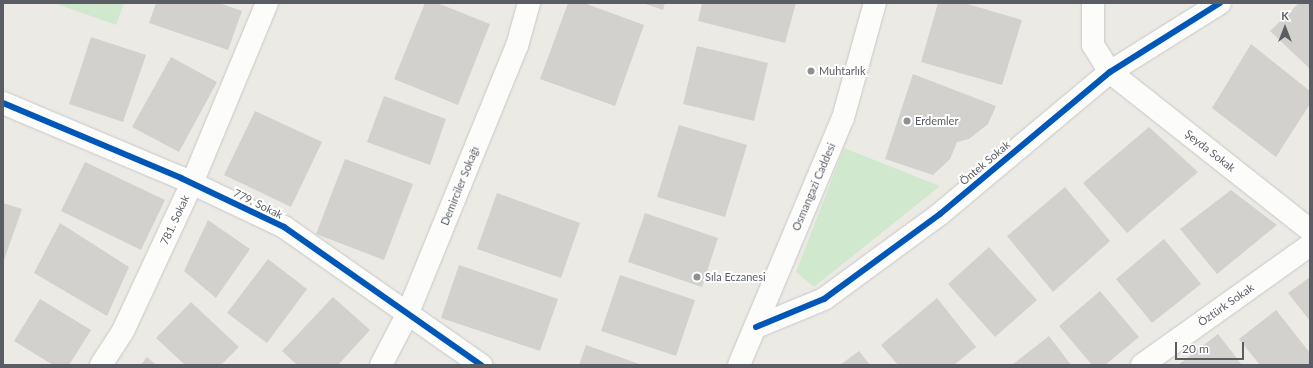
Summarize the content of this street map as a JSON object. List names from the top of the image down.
{
  "streets": {
    "street": [
      "Şeyda Sokak",
      "Öntek Sokak",
      "Demirciler Sokağı",
      "Osmangazi Caddesi",
      "779. Sokak",
      "781. Sokak",
      "Öztürk Sokak"
    ]
  },
  "crossings": [
    ["Şeyda Sokak", "Öntek Sokak"],
    ["Öntek Sokak", "Osmangazi Caddesi"],
    ["Demirciler Sokağı", "779. Sokak"],
    ["779. Sokak", "781. Sokak"]
  ],
  "places": ["Muhtarlık", "Erdemler", "Sıla Eczanesi"],
  "scale_bar": "20 m",
  "north": "top"
}
